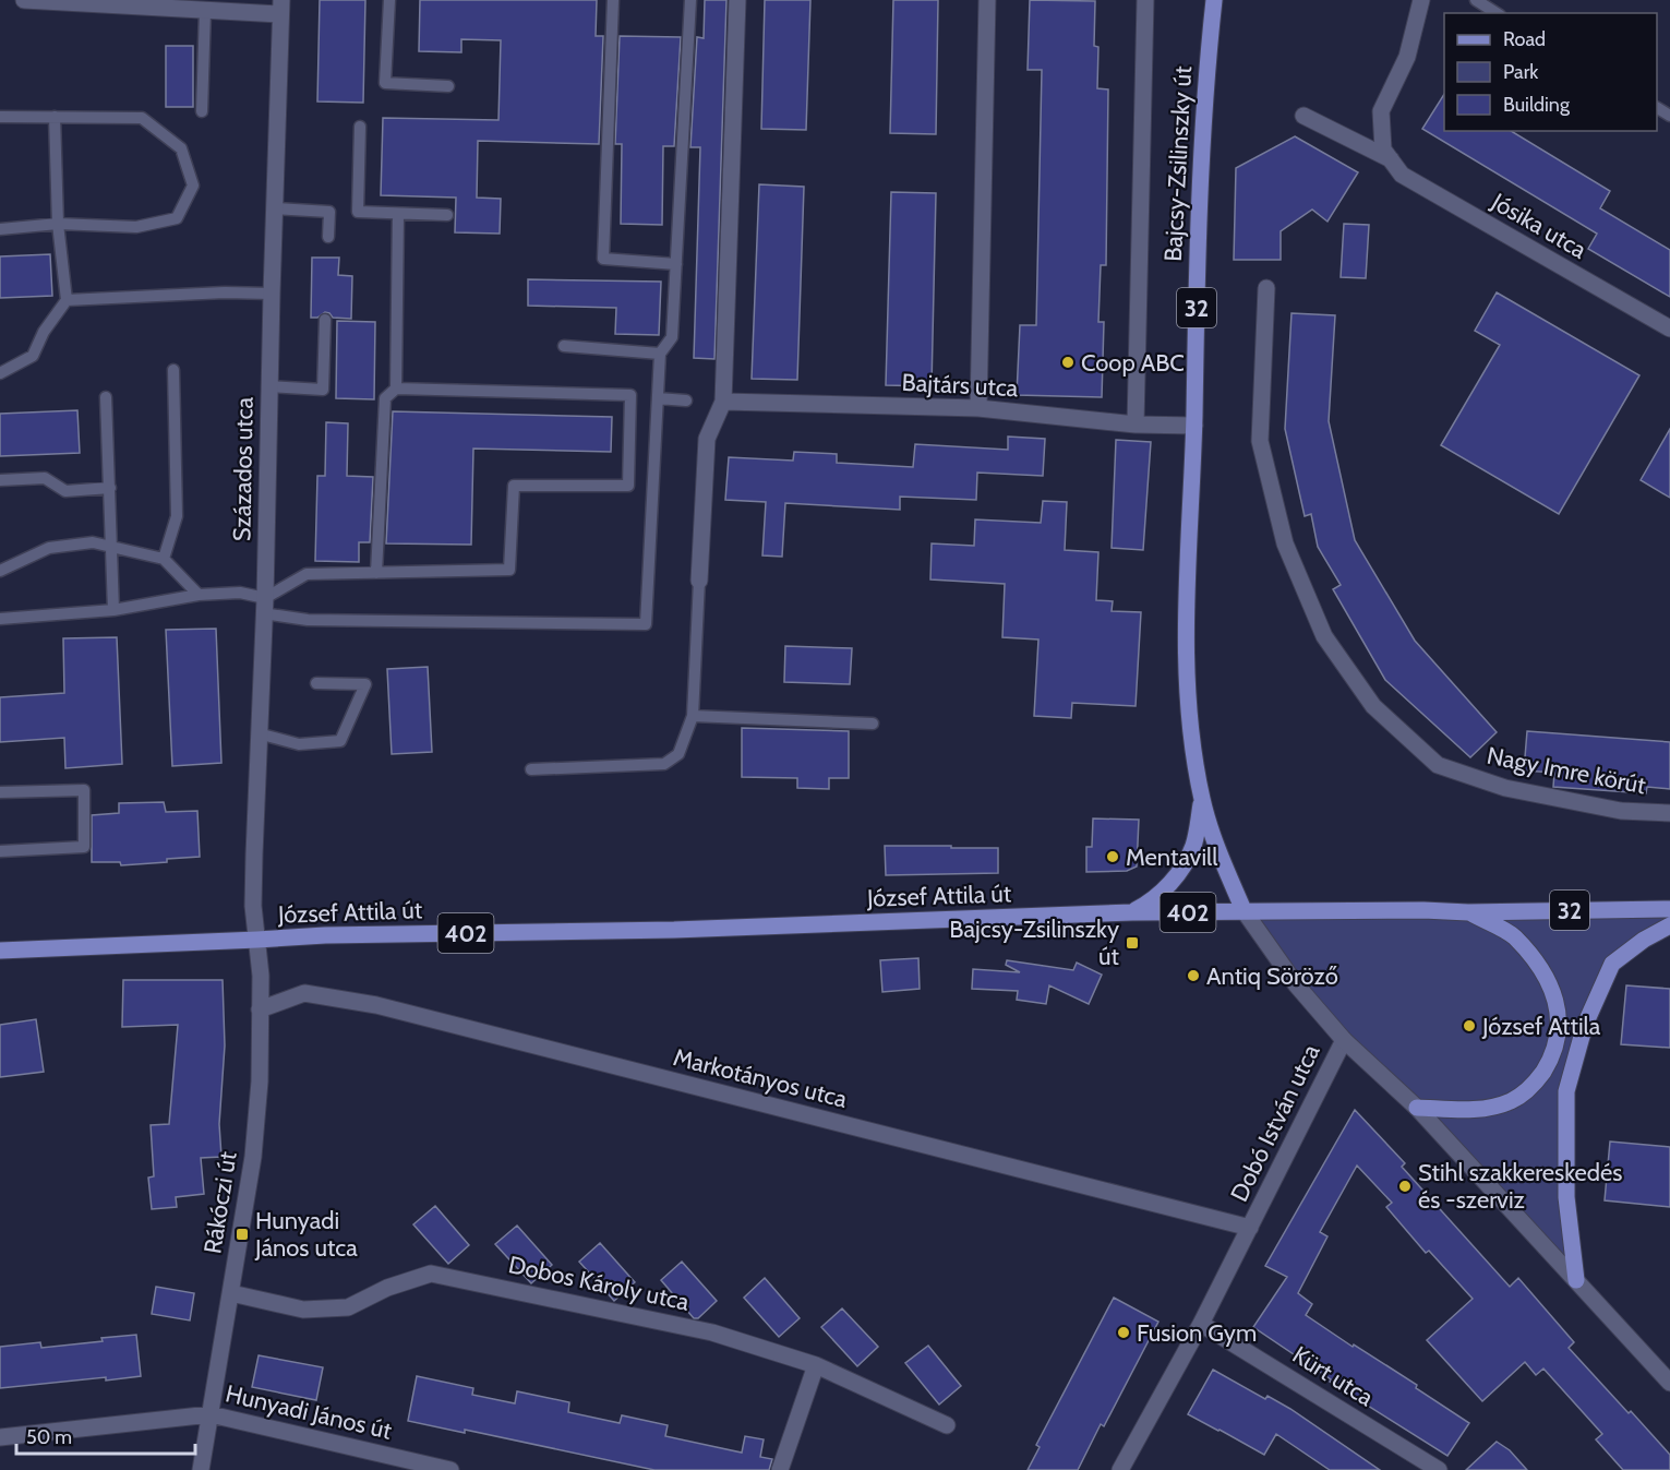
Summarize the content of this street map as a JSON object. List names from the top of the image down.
{
  "streets": {
    "main road": [
      "Bajcsy-Zsilinszky út",
      "32",
      "József Attila út",
      "402"
    ],
    "street": [
      "Jósika utca",
      "Bajtárs utca",
      "Százados utca",
      "Nagy Imre körút",
      "Markotányos utca",
      "Dobó István utca",
      "Rákóczi út",
      "Dobos Károly utca",
      "Kürt utca",
      "Hunyadi János út"
    ]
  },
  "crossings": [
    ["Bajcsy-Zsilinszky út", "32"],
    ["Bajcsy-Zsilinszky út", "Bajtárs utca"],
    ["Bajcsy-Zsilinszky út", "József Attila út"],
    ["32", "József Attila út"],
    ["Százados utca", "József Attila út"],
    ["Százados utca", "Rákóczi út"],
    ["József Attila út", "Rákóczi út"],
    ["Markotányos utca", "Dobó István utca"],
    ["Markotányos utca", "Rákóczi út"],
    ["Dobó István utca", "Kürt utca"],
    ["Rákóczi út", "Dobos Károly utca"],
    ["Rákóczi út", "Hunyadi János út"]
  ],
  "places": {
    "other": [
      "Coop ABC",
      "Mentavill",
      "Antiq Söröző",
      "József Attila",
      "Stihl szakkereskedés és -szerviz",
      "Fusion Gym"
    ],
    "transit": ["Bajcsy-Zsilinszky út", "Hunyadi János utca"]
  },
  "legend": ["Road", "Park", "Building"],
  "scale_bar": "50 m"
}
